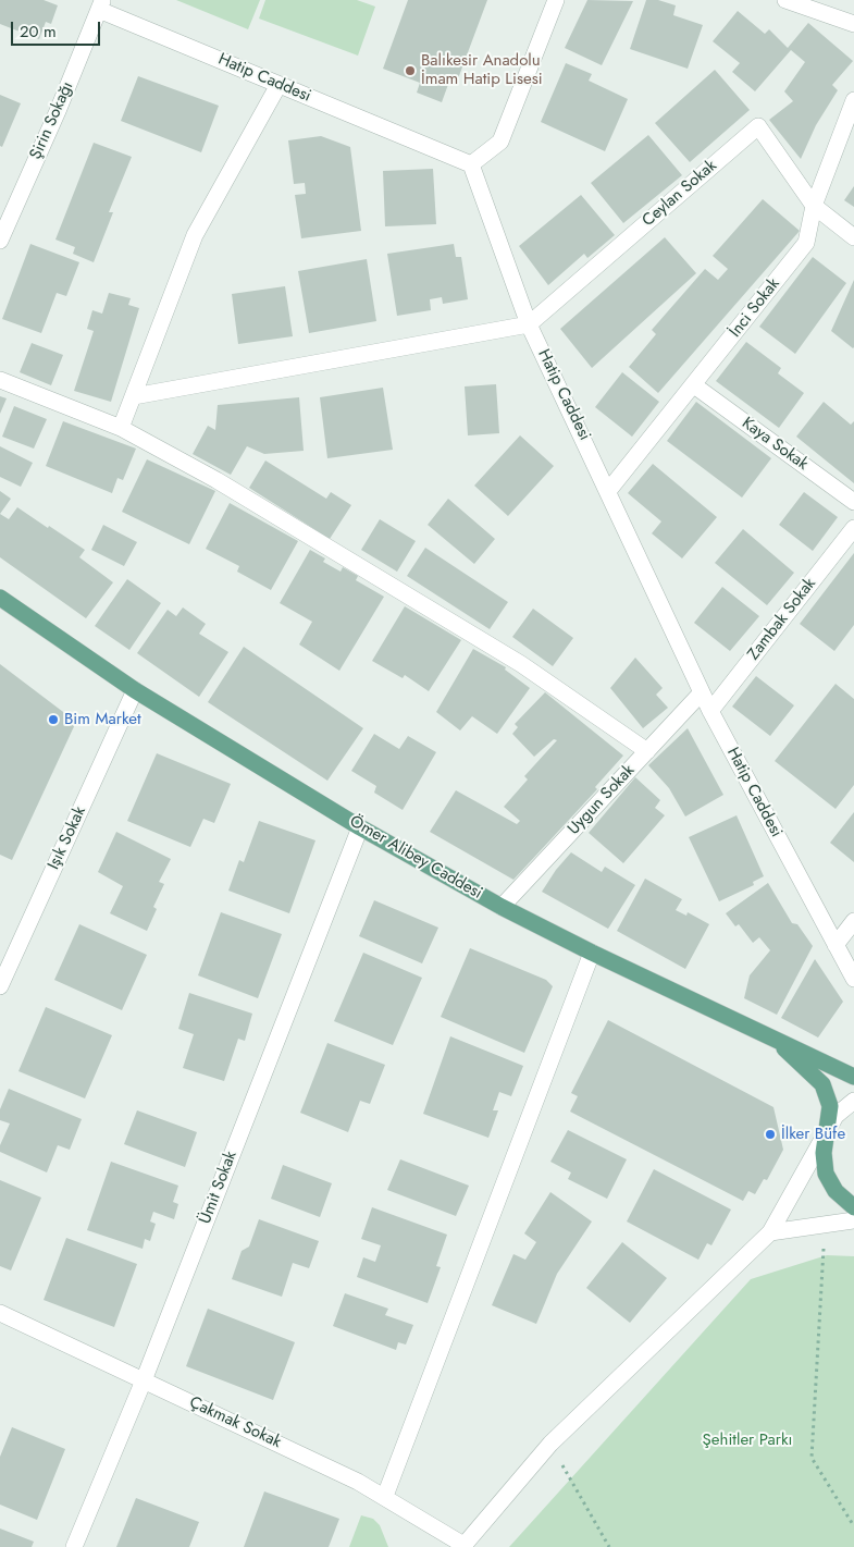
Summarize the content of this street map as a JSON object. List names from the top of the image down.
{
  "streets": {
    "main road": ["Ömer Alibey Caddesi"],
    "street": [
      "Hatip Caddesi",
      "Şirin Sokağı",
      "Ceylan Sokak",
      "İnci Sokak",
      "Kaya Sokak",
      "Zambak Sokak",
      "Uygun Sokak",
      "Işık Sokak",
      "Ümit Sokak",
      "Çakmak Sokak"
    ]
  },
  "crossings": [
    ["Hatip Caddesi", "Şirin Sokağı"],
    ["Hatip Caddesi", "Ceylan Sokak"],
    ["Hatip Caddesi", "İnci Sokak"],
    ["Hatip Caddesi", "Zambak Sokak"],
    ["Hatip Caddesi", "Uygun Sokak"],
    ["Ceylan Sokak", "İnci Sokak"],
    ["İnci Sokak", "Kaya Sokak"],
    ["Uygun Sokak", "Ömer Alibey Caddesi"],
    ["Işık Sokak", "Ömer Alibey Caddesi"],
    ["Ömer Alibey Caddesi", "Ümit Sokak"],
    ["Ümit Sokak", "Çakmak Sokak"]
  ],
  "parks": ["Şehitler Parkı"],
  "places": ["Balıkesir Anadolu İmam Hatip Lisesi", "Bim Market", "İlker Büfe"],
  "scale_bar": "20 m"
}
